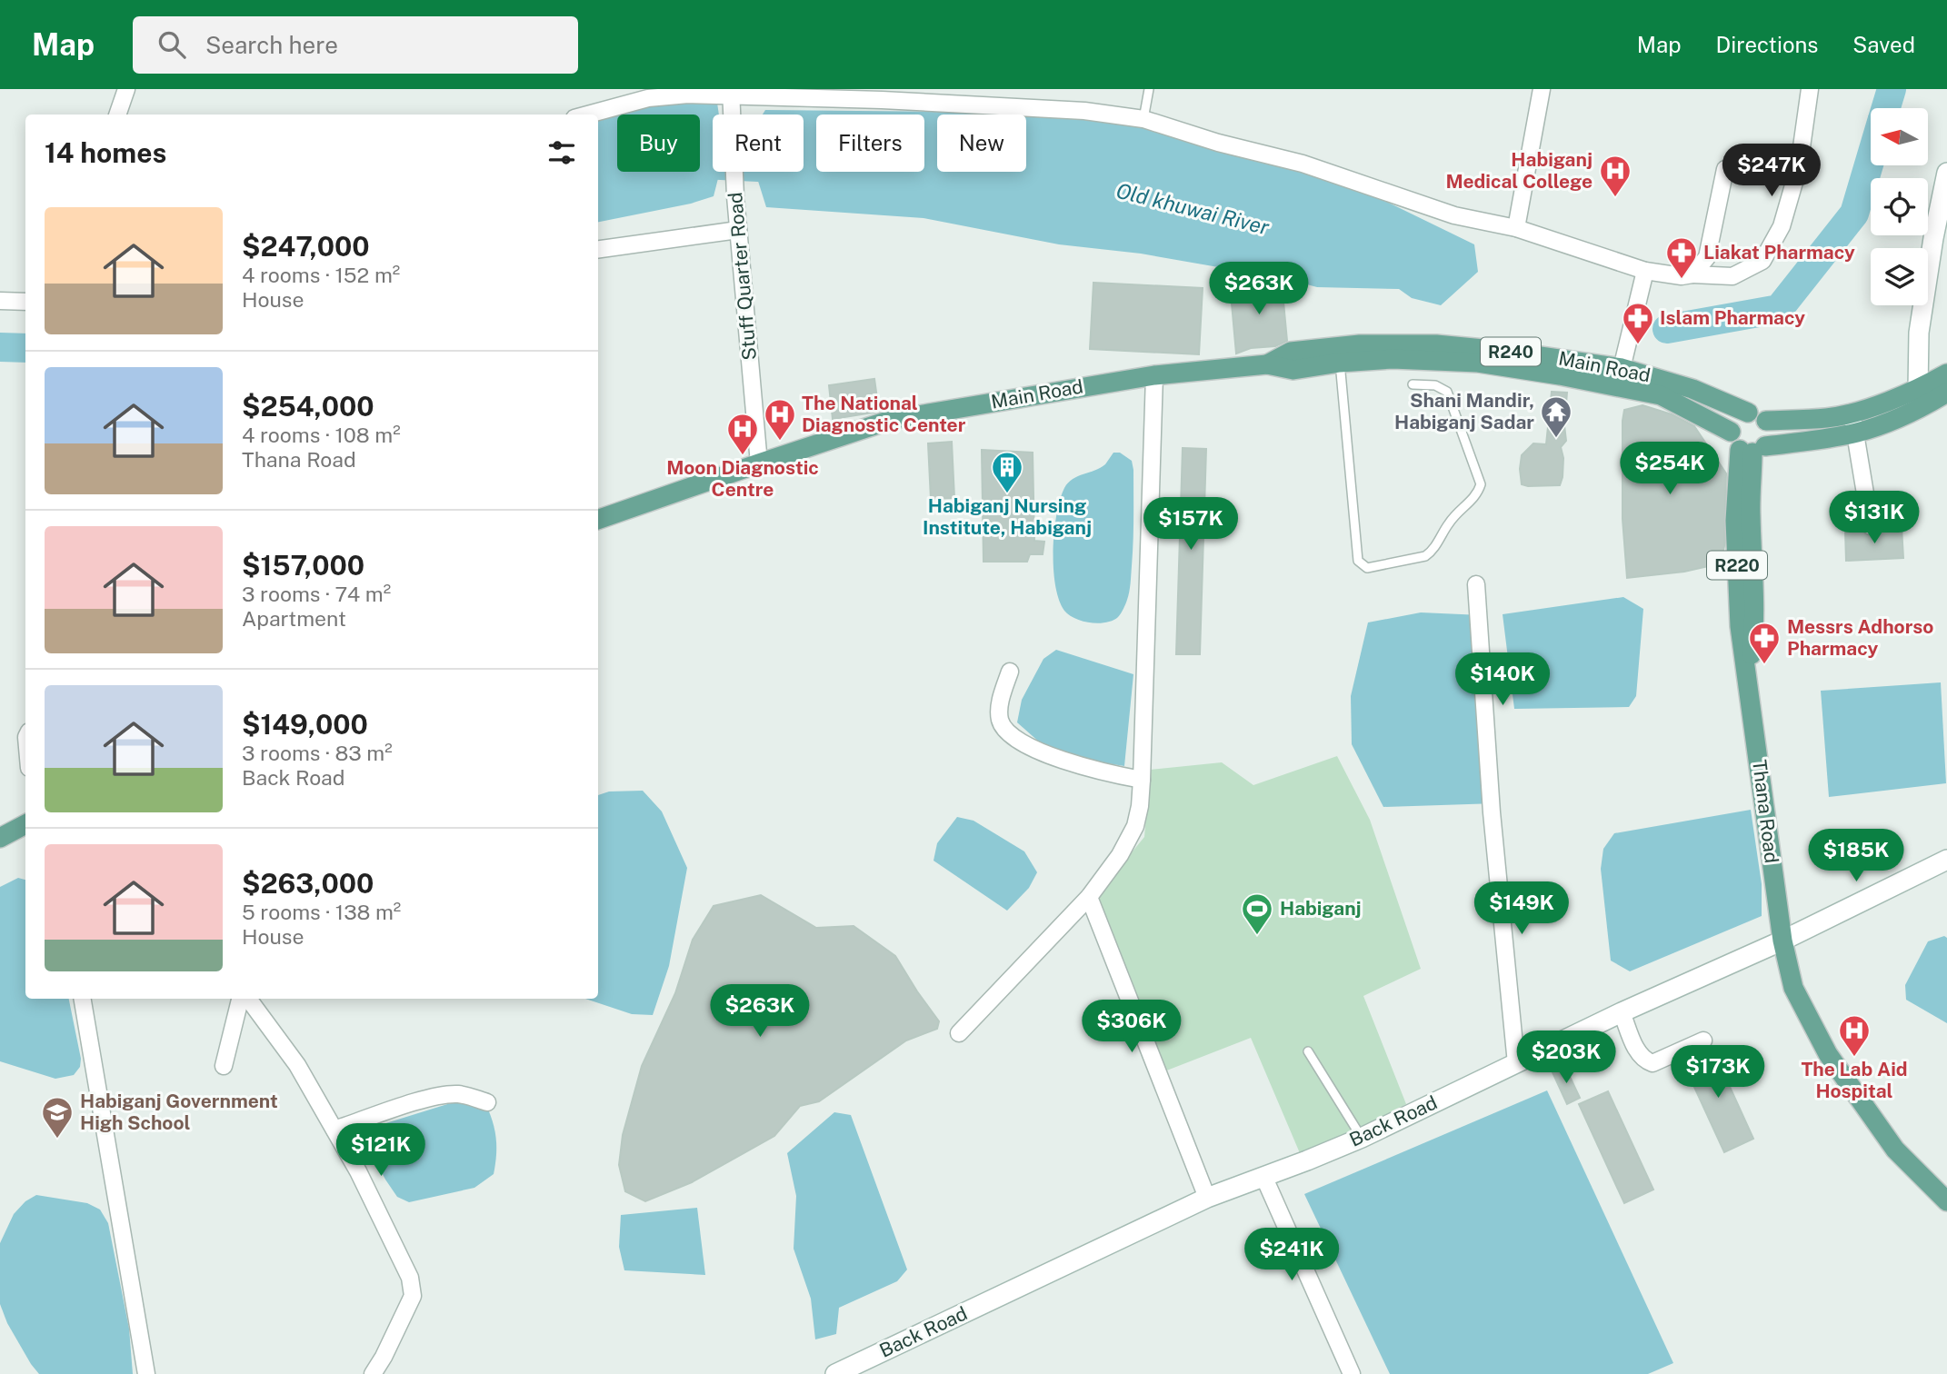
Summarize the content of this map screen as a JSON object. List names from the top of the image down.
{
  "streets": {
    "main road": [
      "R240",
      "Main Road",
      "R220",
      "Thana Road"
    ],
    "street": ["Stuff Quarter Road", "Back Road"]
  },
  "crossings": [
    ["Stuff Quarter Road", "Main Road"],
    ["R240", "Main Road"],
    ["R240", "Thana Road"],
    ["Main Road", "Thana Road"],
    ["R220", "Thana Road"],
    ["R220", "Back Road"],
    ["Thana Road", "Back Road"]
  ],
  "water": ["Old khuwai River"],
  "places": {
    "hospital": [
      "Habiganj Medical College",
      "The National Diagnostic Center",
      "Moon Diagnostic Centre",
      "The Lab Aid Hospital"
    ],
    "pharmacy": ["Liakat Pharmacy", "Islam Pharmacy", "Messrs Adhorso Pharmacy"],
    "temple": ["Shani Mandir, Habiganj Sadar"],
    "building": ["Habiganj Nursing Institute, Habiganj"],
    "sports": ["Habiganj"],
    "school or university": ["Habiganj Government High School"]
  },
  "north": "left",
  "page": {
    "header": "Map",
    "search": "Search here",
    "nav": ["Map", "Directions", "Saved"],
    "chip": [
      "Buy",
      "Rent",
      "Filters",
      "New"
    ],
    "heading": "14 homes",
    "price": [
      "$247K",
      "$263K",
      "$254K",
      "$131K",
      "$157K",
      "$140K",
      "$185K",
      "$149K",
      "$263K",
      "$306K",
      "$203K",
      "$173K",
      "$121K",
      "$241K"
    ],
    "list": [
      {
        "name": "$247,000",
        "note": "4 rooms · 152 m² · House"
      },
      {
        "name": "$254,000",
        "note": "4 rooms · 108 m² · Thana Road"
      },
      {
        "name": "$157,000",
        "note": "3 rooms · 74 m² · Apartment"
      },
      {
        "name": "$149,000",
        "note": "3 rooms · 83 m² · Back Road"
      },
      {
        "name": "$263,000",
        "note": "5 rooms · 138 m² · House"
      }
    ]
  }
}
